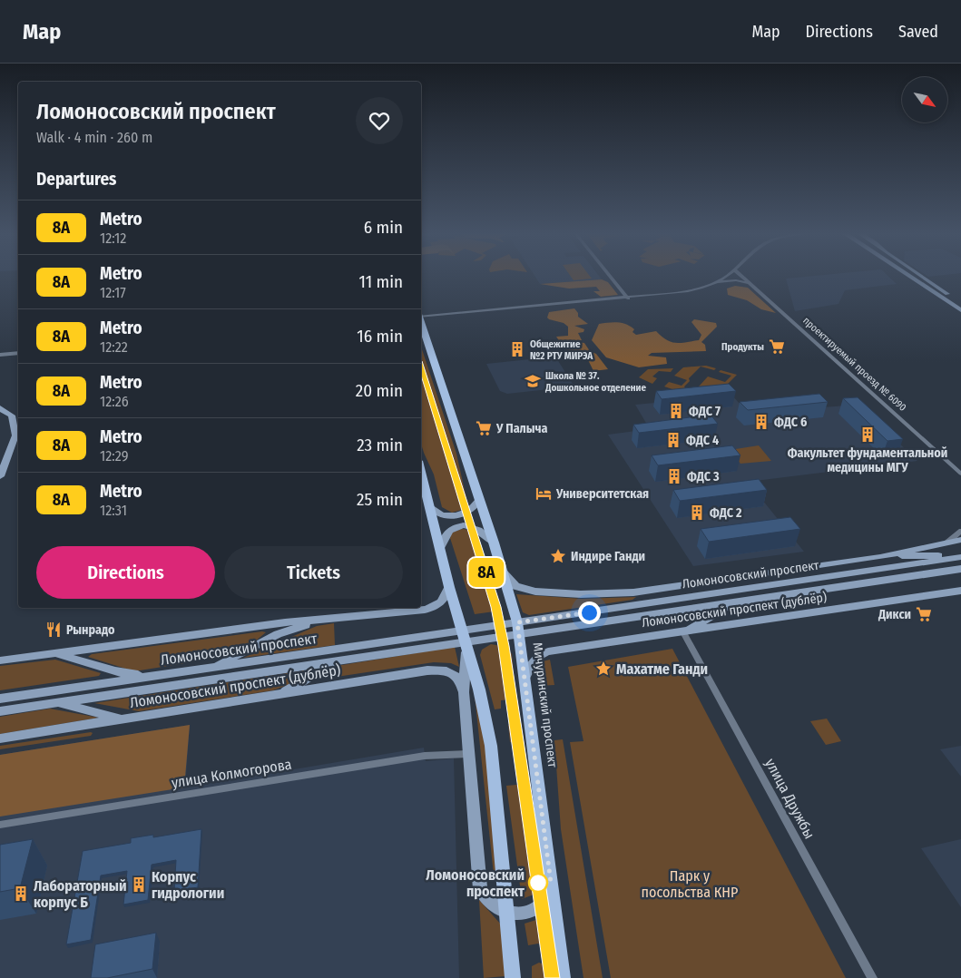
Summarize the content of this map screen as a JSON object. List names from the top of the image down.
{
  "streets": {
    "main road": ["Ломоносовский проспект", "Ломоносовский проспект (дублёр)", "Мичуринский проспект"],
    "street": ["проектируемый проезд № 6090", "улица Колмогорова", "улица Дружбы"]
  },
  "crossings": [
    ["Ломоносовский проспект", "Мичуринский проспект"],
    ["Ломоносовский проспект (дублёр)", "Мичуринский проспект"],
    ["Ломоносовский проспект (дублёр)", "улица Дружбы"]
  ],
  "parks": ["Парк у посольства КНР"],
  "places": {
    "supermarket": ["Продукты", "У Палыча", "Дикси"],
    "building": [
      "Общежитие №2 РТУ МИРЭА",
      "ФДС 7",
      "ФДС 6",
      "Факультет фундаментальной медицины МГУ",
      "ФДС 4",
      "ФДС 3",
      "ФДС 2",
      "Корпус гидрологии",
      "Лабораторный корпус Б"
    ],
    "school or university": ["Школа № 37. Дошкольное отделение"],
    "hotel": ["Университетская"],
    "place": ["Индире Ганди", "Махатме Ганди"],
    "restaurant": ["Рынрадо"],
    "other": ["Ломоносовский проспект"]
  },
  "lines": ["metro line 8А"],
  "north": "bottom right",
  "page": {
    "header": "Map",
    "nav": ["Map", "Directions", "Saved"],
    "on_map": "8А",
    "heading": [
      ["Ломоносовский проспект", "Walk · 4 min · 260 m"],
      "Departures"
    ],
    "list": [
      {
        "mark": "8А",
        "name": "Metro",
        "note": "12:12",
        "value": "6 min"
      },
      {
        "mark": "8А",
        "name": "Metro",
        "note": "12:17",
        "value": "11 min"
      },
      {
        "mark": "8А",
        "name": "Metro",
        "note": "12:22",
        "value": "16 min"
      },
      {
        "mark": "8А",
        "name": "Metro",
        "note": "12:26",
        "value": "20 min"
      },
      {
        "mark": "8А",
        "name": "Metro",
        "note": "12:29",
        "value": "23 min"
      },
      {
        "mark": "8А",
        "name": "Metro",
        "note": "12:31",
        "value": "25 min"
      }
    ],
    "buttons": ["Directions", "Tickets"]
  }
}
